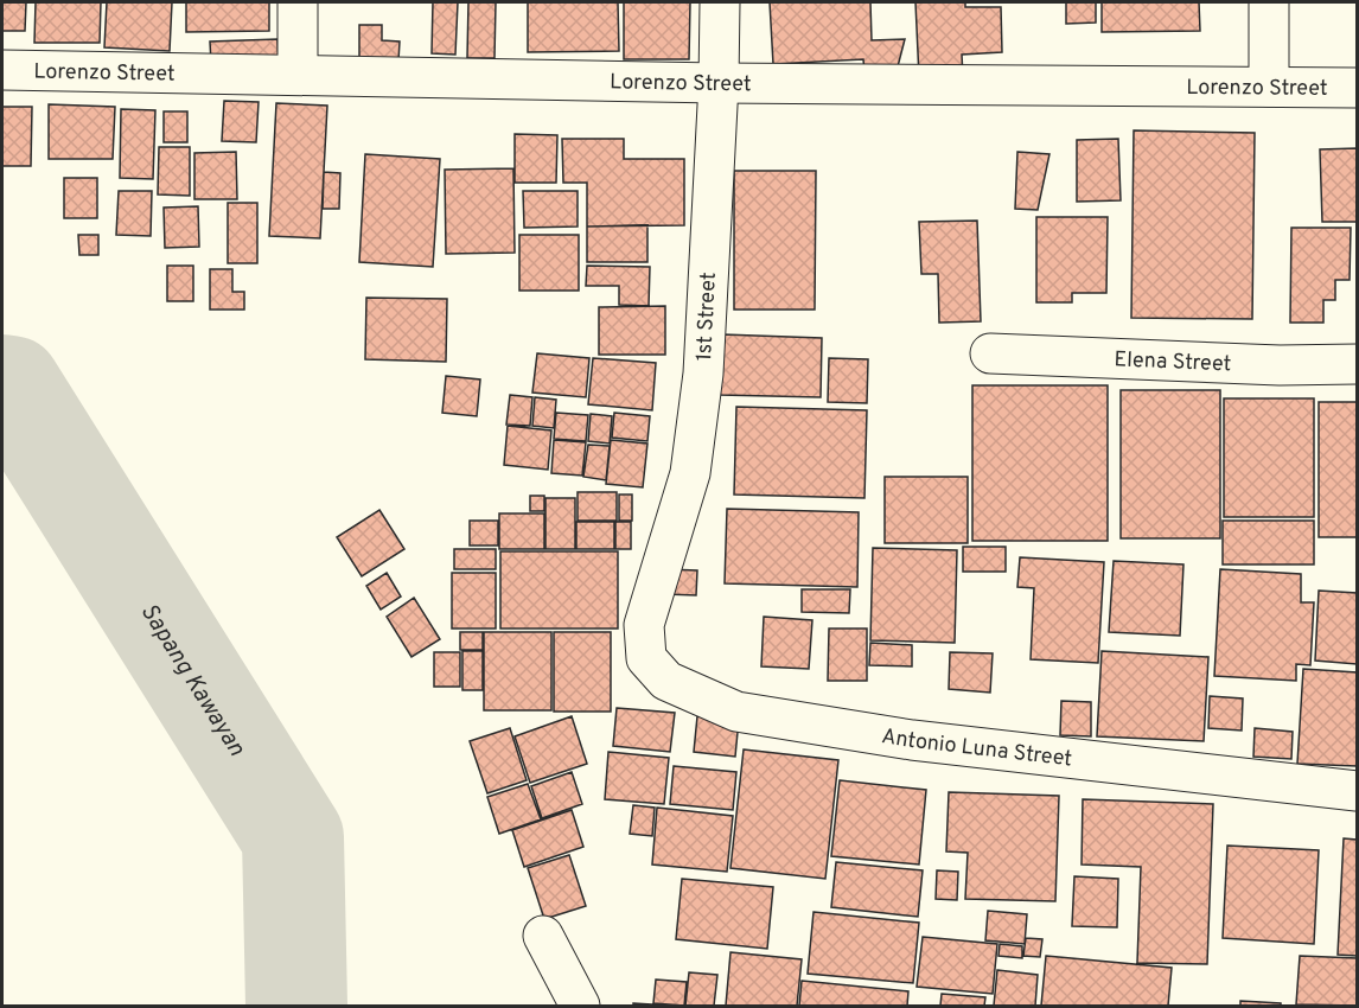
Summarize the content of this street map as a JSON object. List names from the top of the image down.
{
  "streets": {
    "street": [
      "Lorenzo Street",
      "1st Street",
      "Elena Street",
      "Antonio Luna Street"
    ]
  },
  "crossings": [
    ["Lorenzo Street", "1st Street"],
    ["1st Street", "Antonio Luna Street"]
  ],
  "water": ["Sapang Kawayan"]
}
